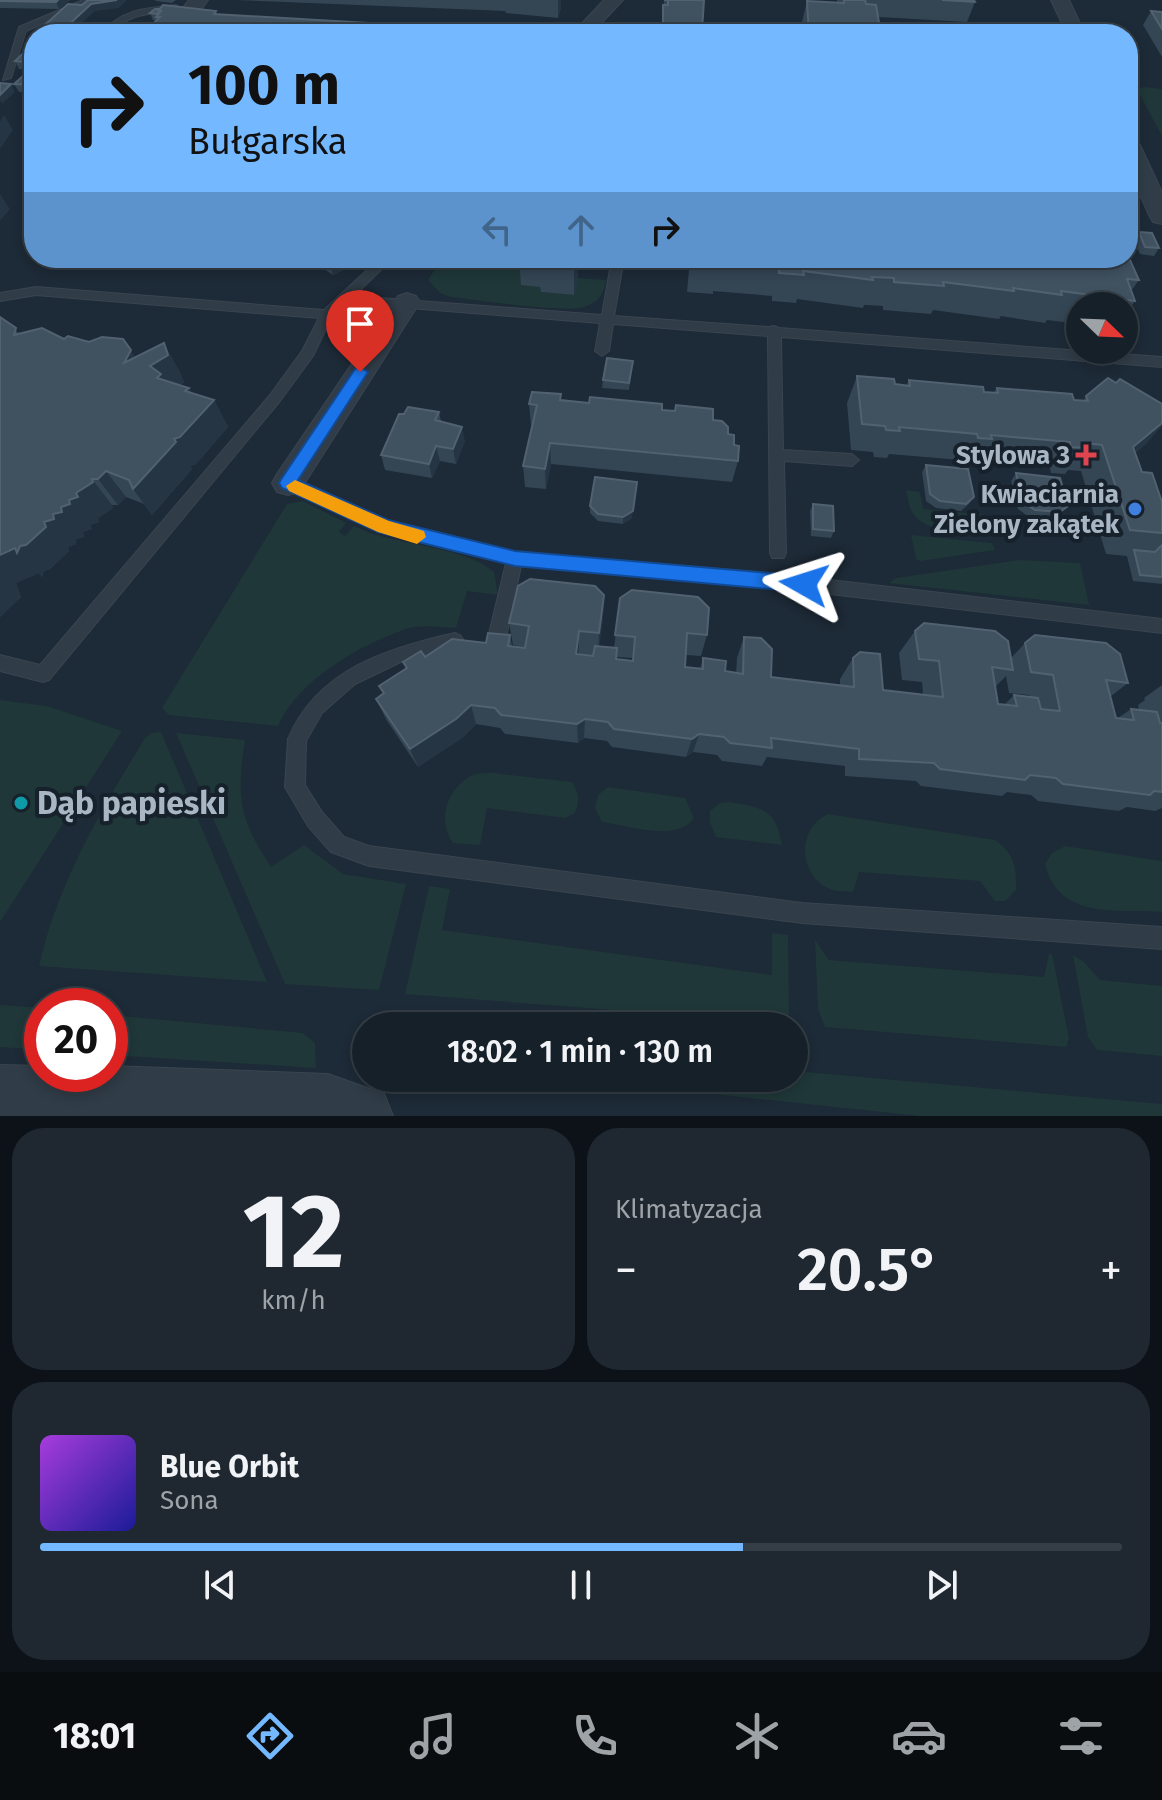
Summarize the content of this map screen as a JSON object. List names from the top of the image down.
{
  "places": {
    "health": ["Stylowa 3"],
    "other": ["Kwiaciarnia Zielony zakątek", "Dąb papieski"]
  },
  "north": "bottom right",
  "page": {
    "turn": ["100 m", "Bułgarska"],
    "limit": "20",
    "trip": "18:02 · 1 min · 130 m",
    "tile": [
      ["12", "km/h"],
      "Klimatyzacja"
    ],
    "heat": ["−", "20.5°", "+"],
    "song": ["Blue Orbit", "Sona"],
    "tabs": "18:01"
  }
}
